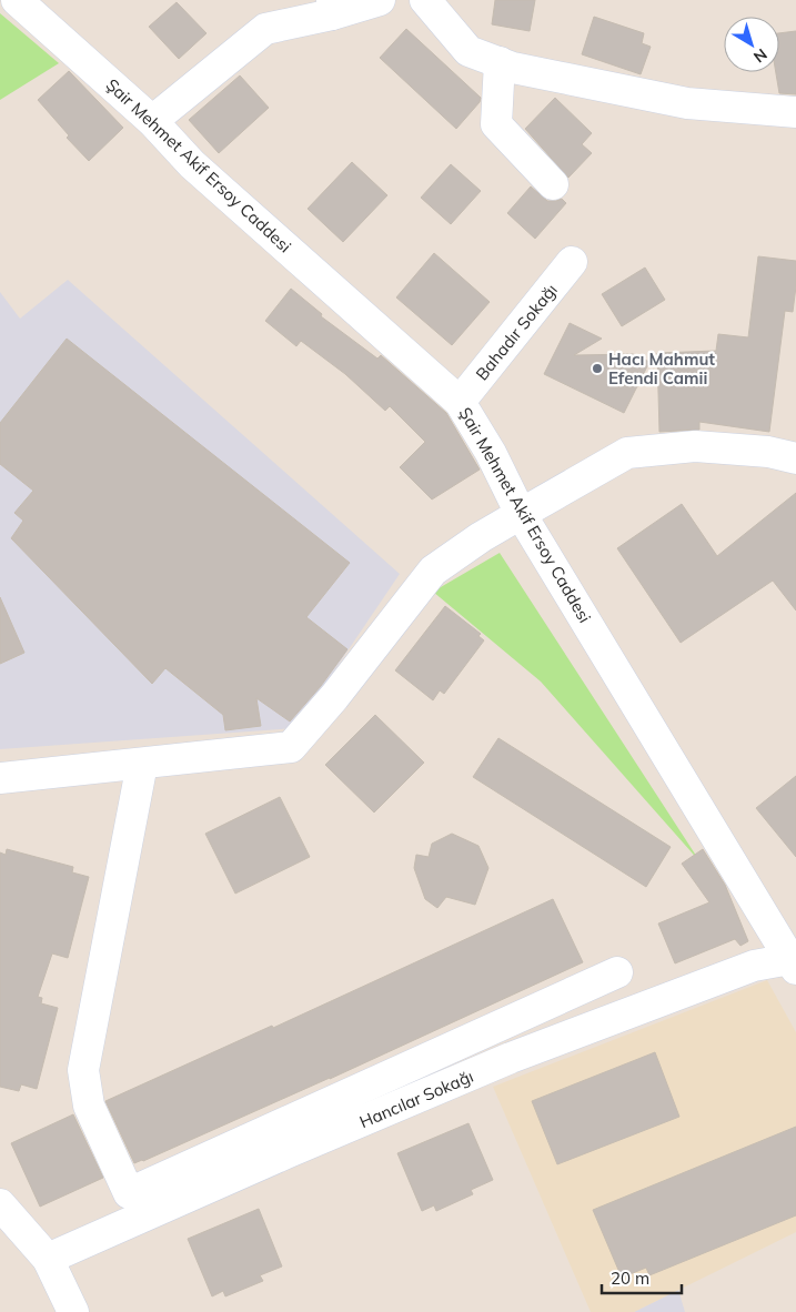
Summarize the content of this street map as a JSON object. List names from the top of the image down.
{
  "streets": {
    "street": ["Şair Mehmet Akif Ersoy Caddesi", "Bahadır Sokağı", "Hancılar Sokağı"]
  },
  "crossings": [
    ["Şair Mehmet Akif Ersoy Caddesi", "Bahadır Sokağı"],
    ["Şair Mehmet Akif Ersoy Caddesi", "Hancılar Sokağı"]
  ],
  "places": ["Hacı Mahmut Efendi Camii"],
  "scale_bar": "20 m",
  "north": "bottom right"
}
